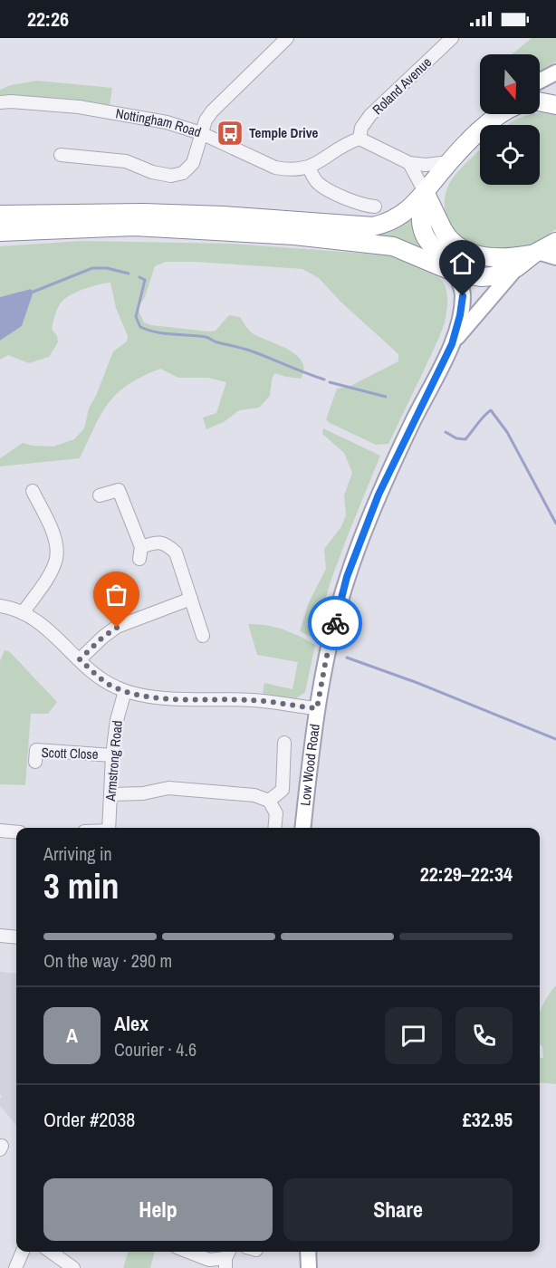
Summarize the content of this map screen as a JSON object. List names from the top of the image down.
{
  "streets": {
    "main road": ["Low Wood Road"],
    "street": [
      "Roland Avenue",
      "Nottingham Road",
      "Scott Close",
      "Armstrong Road"
    ]
  },
  "crossings": [
    ["Scott Close", "Armstrong Road"]
  ],
  "places": {
    "bus stop": ["Temple Drive"]
  },
  "north": "bottom",
  "page": {
    "status": "22:26",
    "heading": ["3 min", "Arriving in", "22:29–22:34"],
    "panel": [
      "Alex",
      "Courier · 4.6",
      "Order #2038",
      "£32.95"
    ],
    "bar": "On the way · 290 m",
    "round": "A",
    "buttons": ["Help", "Share"]
  }
}
